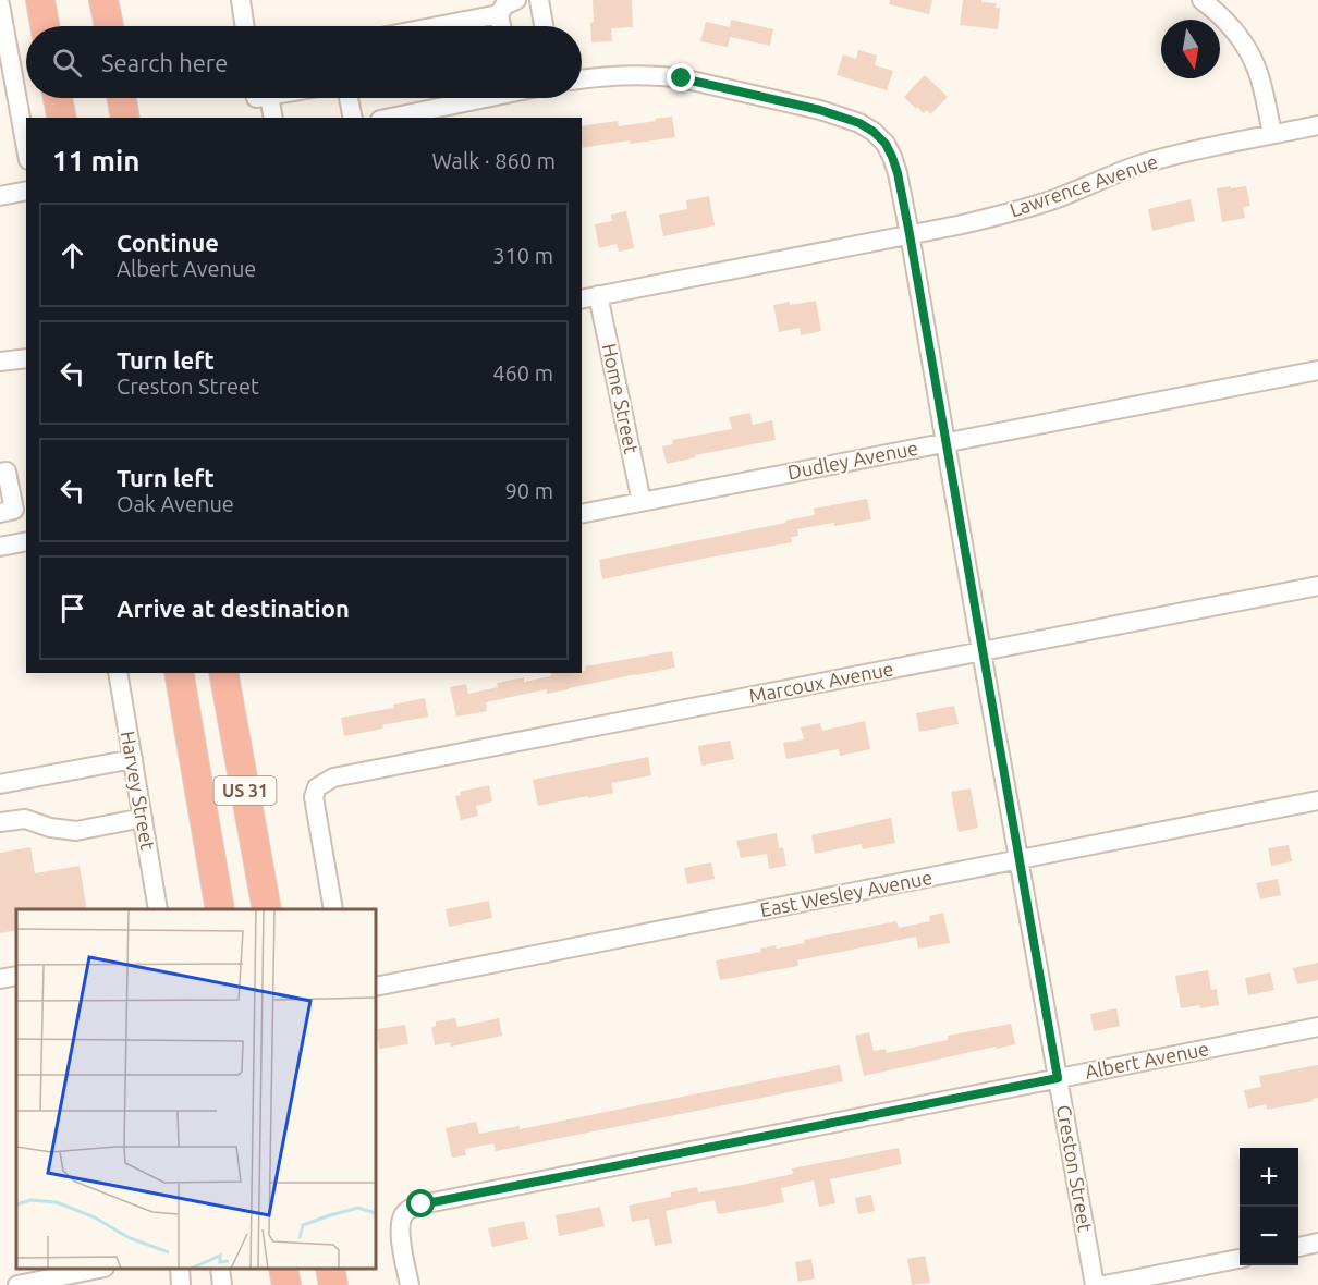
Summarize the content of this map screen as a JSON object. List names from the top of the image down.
{
  "streets": {
    "highway": ["US 31"],
    "street": [
      "Lawrence Avenue",
      "Home Street",
      "Dudley Avenue",
      "Marcoux Avenue",
      "Harvey Street",
      "East Wesley Avenue",
      "Albert Avenue",
      "Creston Street"
    ]
  },
  "crossings": [
    ["Lawrence Avenue", "Home Street"],
    ["Lawrence Avenue", "Creston Street"],
    ["Home Street", "Dudley Avenue"],
    ["Dudley Avenue", "Creston Street"],
    ["Marcoux Avenue", "Creston Street"],
    ["East Wesley Avenue", "Creston Street"],
    ["Albert Avenue", "Creston Street"]
  ],
  "north": "bottom",
  "page": {
    "search": "Search here",
    "heading": ["11 min", "Walk · 860 m"],
    "list": [
      ["Continue", "Albert Avenue", "310 m"],
      ["Turn left", "Creston Street", "460 m"],
      ["Turn left", "Oak Avenue", "90 m"],
      "Arrive at destination"
    ],
    "map_buttons": ["+", "−"]
  }
}
